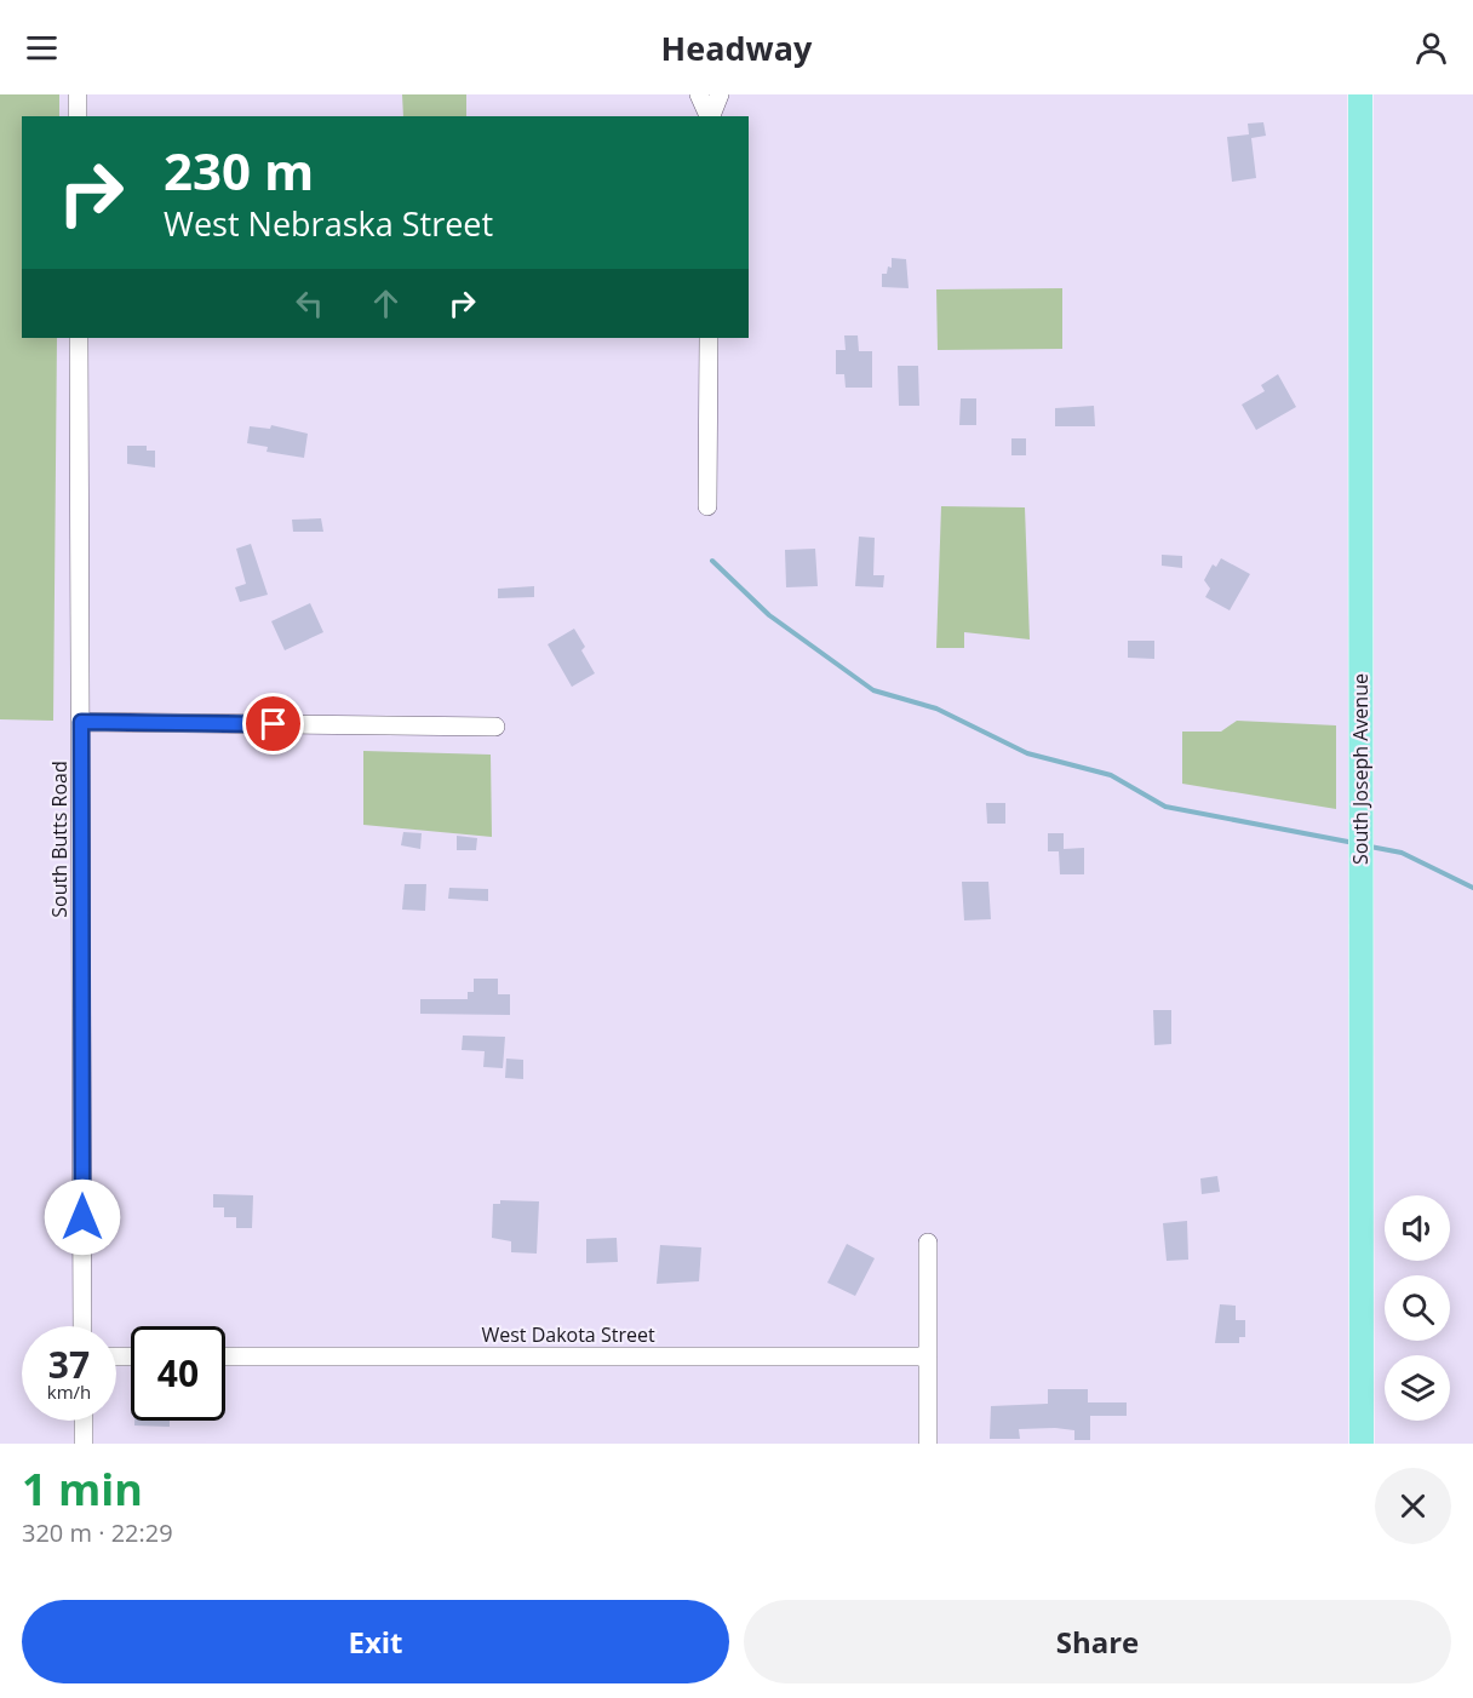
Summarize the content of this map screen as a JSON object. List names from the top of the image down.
{
  "streets": {
    "main road": ["South Joseph Avenue"],
    "street": ["South Butts Road", "West Dakota Street"]
  },
  "page": {
    "header": "Headway",
    "turn": ["230 m", "West Nebraska Street"],
    "speed": "37 km/h",
    "limit": "40",
    "heading": ["1 min", "320 m · 22:29"],
    "buttons": ["Exit", "Share"]
  }
}
